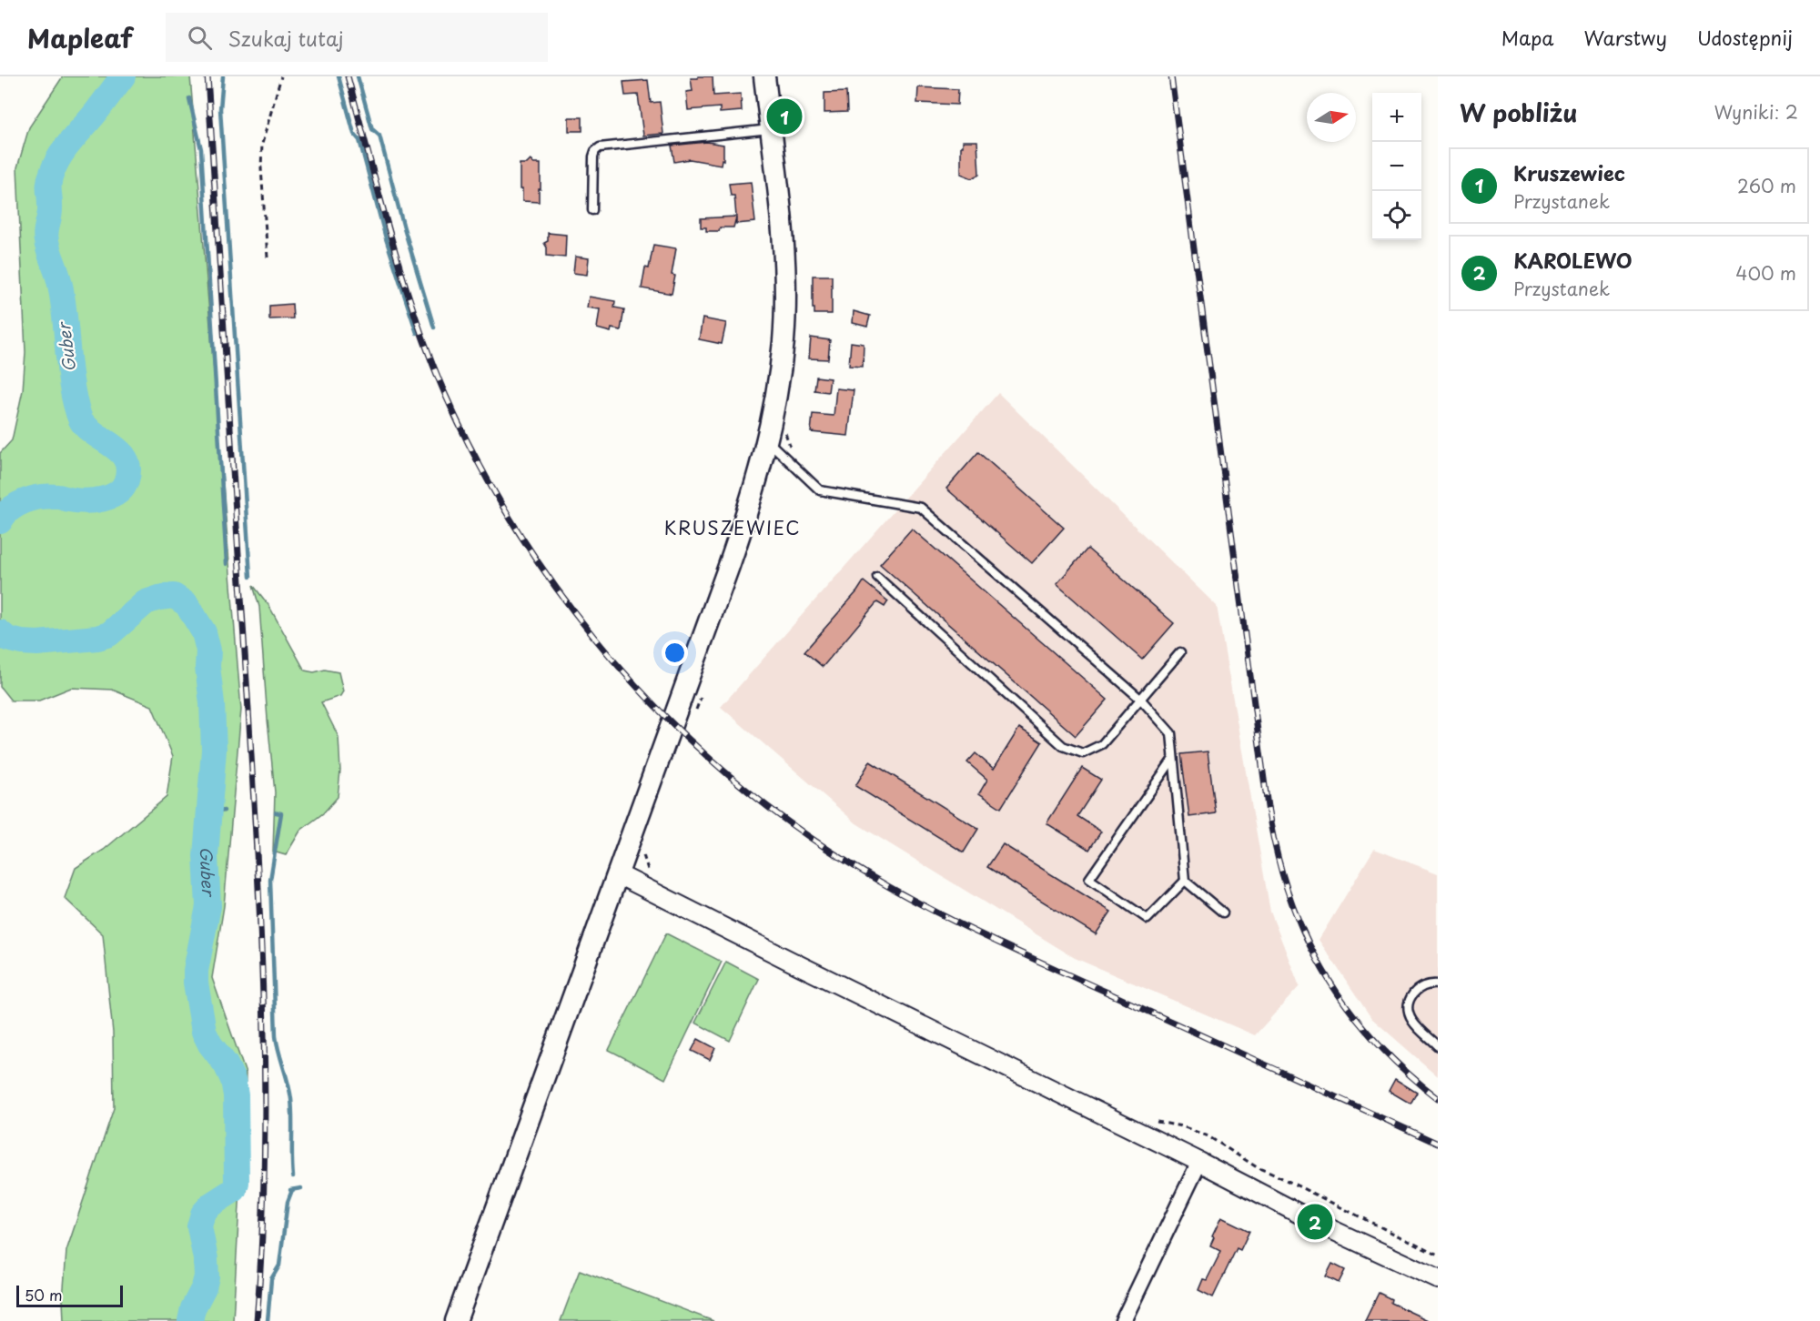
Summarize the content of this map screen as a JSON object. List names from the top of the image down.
{
  "districts": ["KRUSZEWIEC"],
  "water": ["Guber"],
  "scale_bar": "50 m",
  "north": "right",
  "page": {
    "header": "Mapleaf",
    "search": "Szukaj tutaj",
    "nav": ["Mapa", "Warstwy", "Udostępnij"],
    "heading": ["W pobliżu", "Wyniki: 2"],
    "map_buttons": ["+", "−"],
    "pins": ["1", "2"],
    "list": [
      {
        "mark": "1",
        "name": "Kruszewiec",
        "note": "Przystanek",
        "value": "260 m"
      },
      {
        "mark": "2",
        "name": "KAROLEWO",
        "note": "Przystanek",
        "value": "400 m"
      }
    ],
    "scale": "50 m"
  }
}
